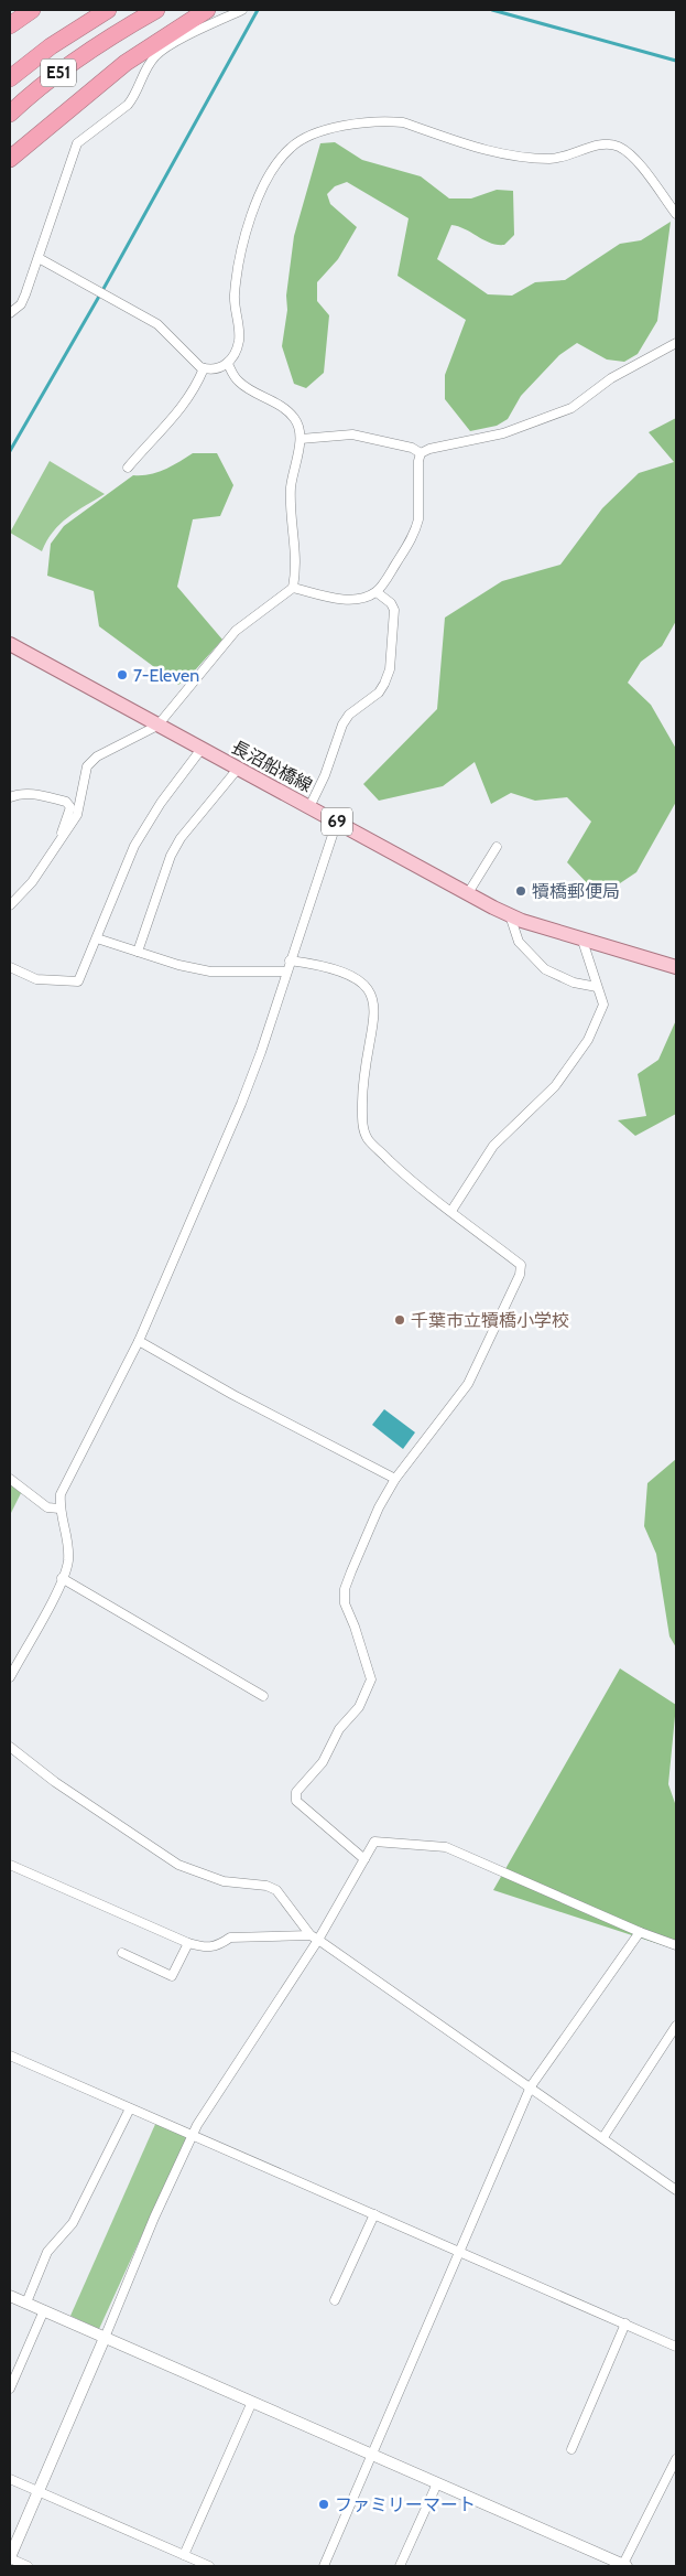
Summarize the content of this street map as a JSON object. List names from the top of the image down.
{
  "streets": {
    "highway": ["E51"],
    "main road": ["長沼船橋線", "69"]
  },
  "places": [
    "7-Eleven",
    "犢橋郵便局",
    "千葉市立犢橋小学校",
    "ファミリーマート"
  ]
}
